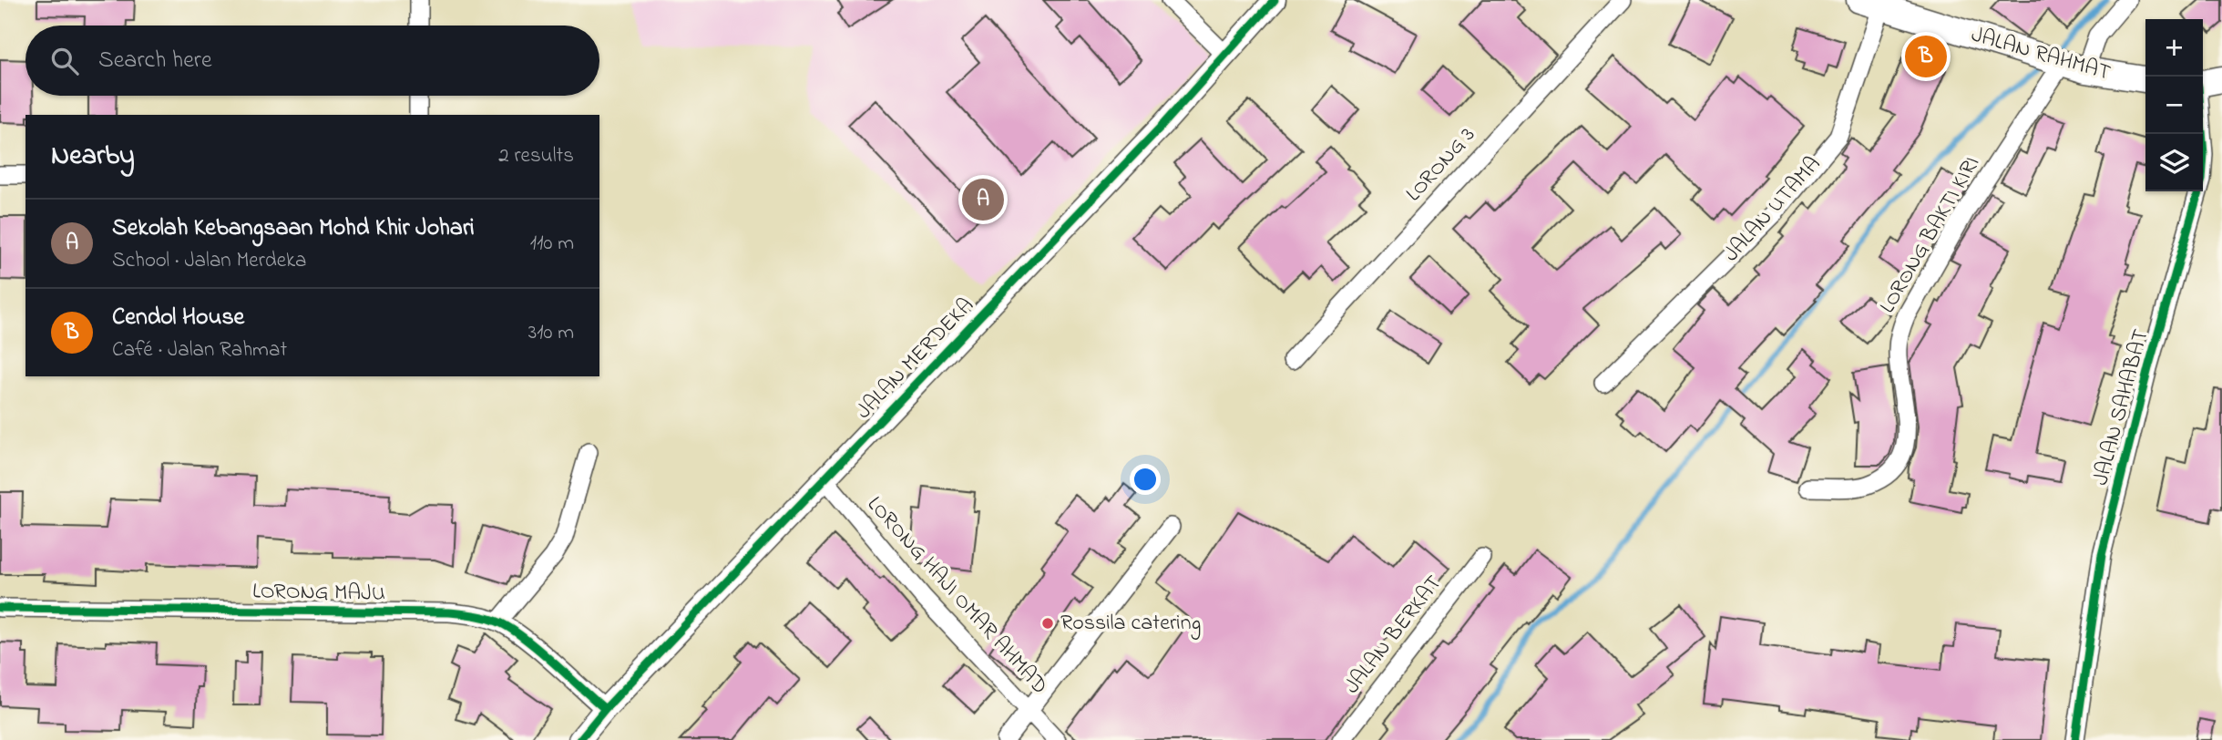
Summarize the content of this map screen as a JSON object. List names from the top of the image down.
{
  "streets": {
    "main road": ["JALAN RAHMAT"],
    "street": [
      "LORONG 3",
      "JALAN UTAMA",
      "LORONG BAKTI KIRI",
      "JALAN MERDEKA",
      "JALAN SAHABAT",
      "LORONG MAJU",
      "LORONG HAJI OMAR AHMAD",
      "JALAN BERKAT"
    ]
  },
  "crossings": [
    ["JALAN RAHMAT", "JALAN UTAMA"],
    ["JALAN RAHMAT", "LORONG BAKTI KIRI"],
    ["JALAN MERDEKA", "LORONG MAJU"],
    ["JALAN MERDEKA", "LORONG HAJI OMAR AHMAD"]
  ],
  "places": ["Rossila catering"],
  "page": {
    "map_buttons": ["+", "−"],
    "search": "Search here",
    "pins": ["B", "A"],
    "heading": ["Nearby", "2 results"],
    "list": [
      {
        "mark": "A",
        "name": "Sekolah Kebangsaan Mohd Khir Johari",
        "note": "School · Jalan Merdeka",
        "value": "110 m"
      },
      {
        "mark": "B",
        "name": "Cendol House",
        "note": "Café · Jalan Rahmat",
        "value": "310 m"
      }
    ]
  }
}
